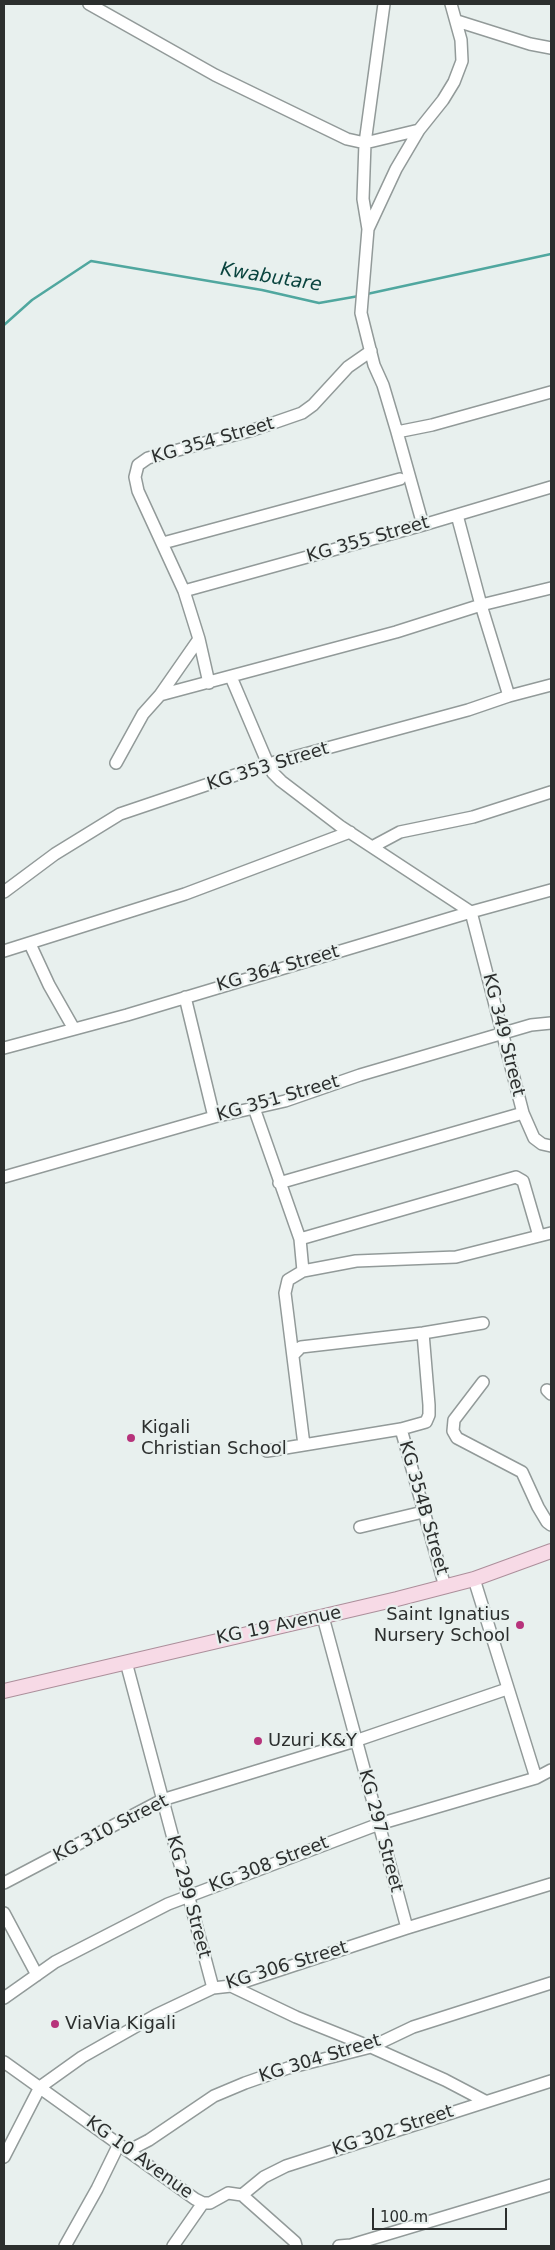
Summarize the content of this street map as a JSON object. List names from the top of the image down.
{
  "streets": {
    "main road": ["KG 19 Avenue"],
    "street": [
      "KG 354 Street",
      "KG 355 Street",
      "KG 353 Street",
      "KG 364 Street",
      "KG 349 Street",
      "KG 351 Street",
      "KG 354B Street",
      "KG 310 Street",
      "KG 297 Street",
      "KG 308 Street",
      "KG 299 Street",
      "KG 306 Street",
      "KG 304 Street",
      "KG 302 Street",
      "KG 10 Avenue"
    ]
  },
  "crossings": [
    ["KG 354 Street", "KG 355 Street"],
    ["KG 364 Street", "KG 349 Street"],
    ["KG 349 Street", "KG 351 Street"],
    ["KG 354B Street", "KG 19 Avenue"],
    ["KG 19 Avenue", "KG 297 Street"],
    ["KG 19 Avenue", "KG 299 Street"],
    ["KG 310 Street", "KG 297 Street"],
    ["KG 310 Street", "KG 299 Street"],
    ["KG 297 Street", "KG 308 Street"],
    ["KG 297 Street", "KG 306 Street"],
    ["KG 308 Street", "KG 299 Street"],
    ["KG 299 Street", "KG 306 Street"],
    ["KG 306 Street", "KG 10 Avenue"],
    ["KG 304 Street", "KG 10 Avenue"],
    ["KG 302 Street", "KG 10 Avenue"]
  ],
  "water": ["Kwabutare"],
  "places": [
    "Kigali Christian School",
    "Saint Ignatius Nursery School",
    "Uzuri K&Y",
    "ViaVia Kigali"
  ],
  "scale_bar": "100 m"
}
